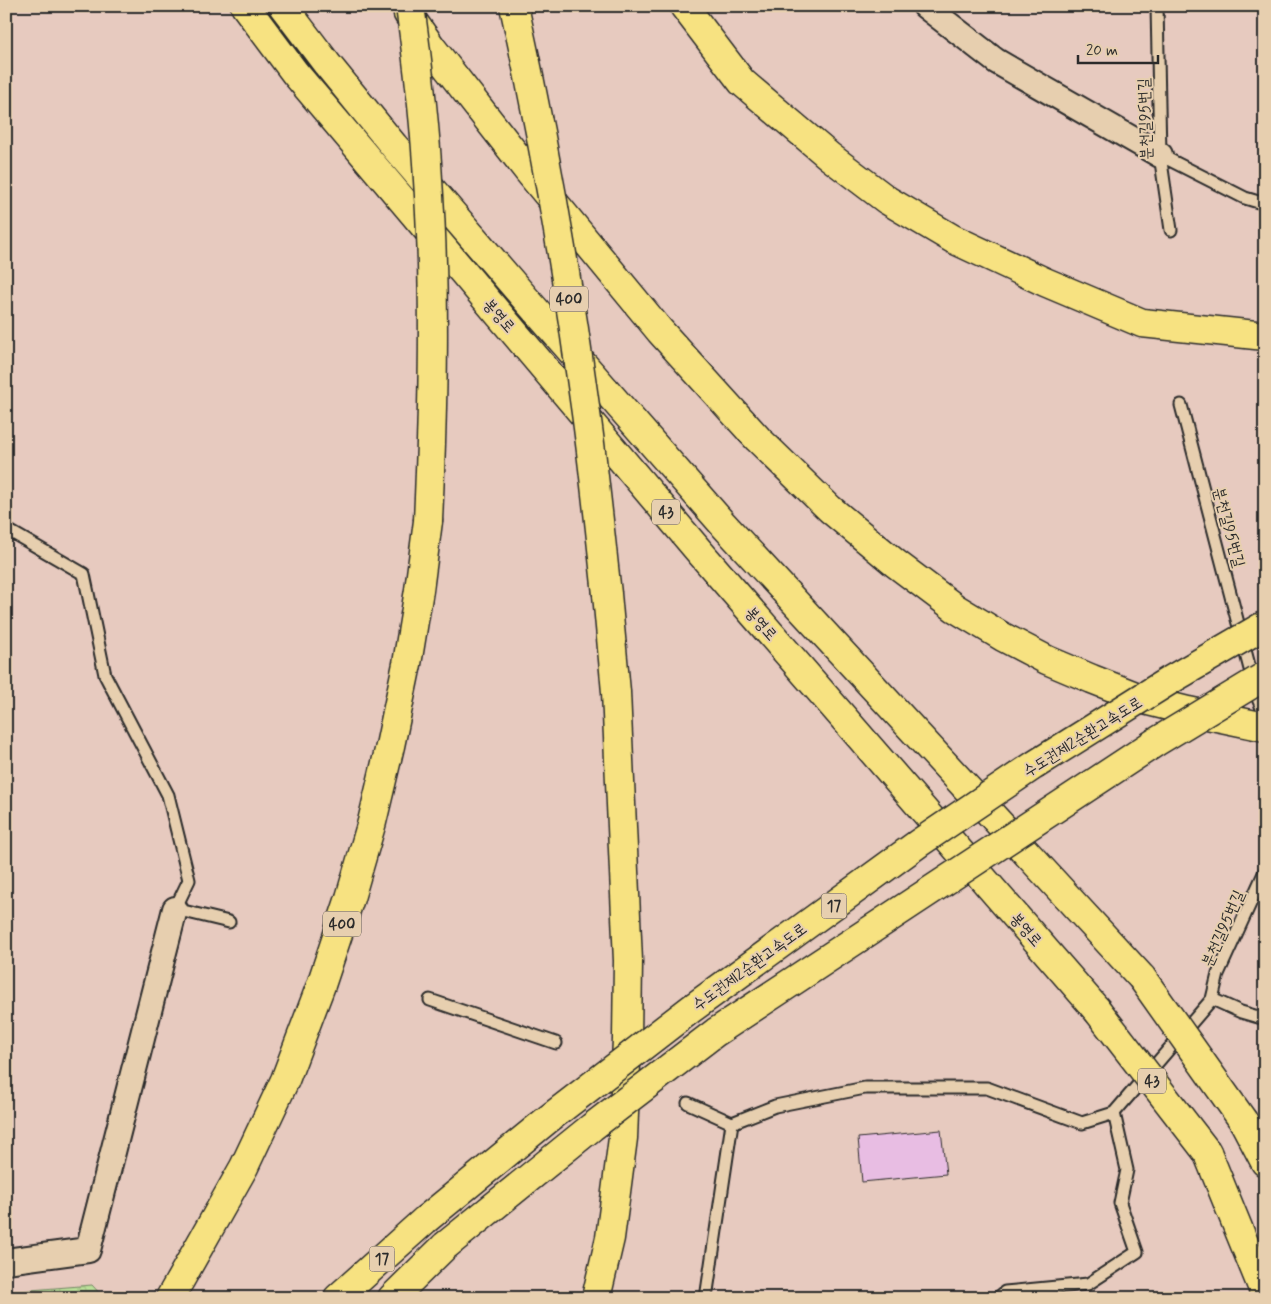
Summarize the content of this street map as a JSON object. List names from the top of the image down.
{
  "streets": {
    "highway": [
      "400",
      "봉영로",
      "43",
      "수도권제2순환고속도로",
      "17"
    ],
    "lane": ["분천길95번길"]
  },
  "scale_bar": "20 m"
}
